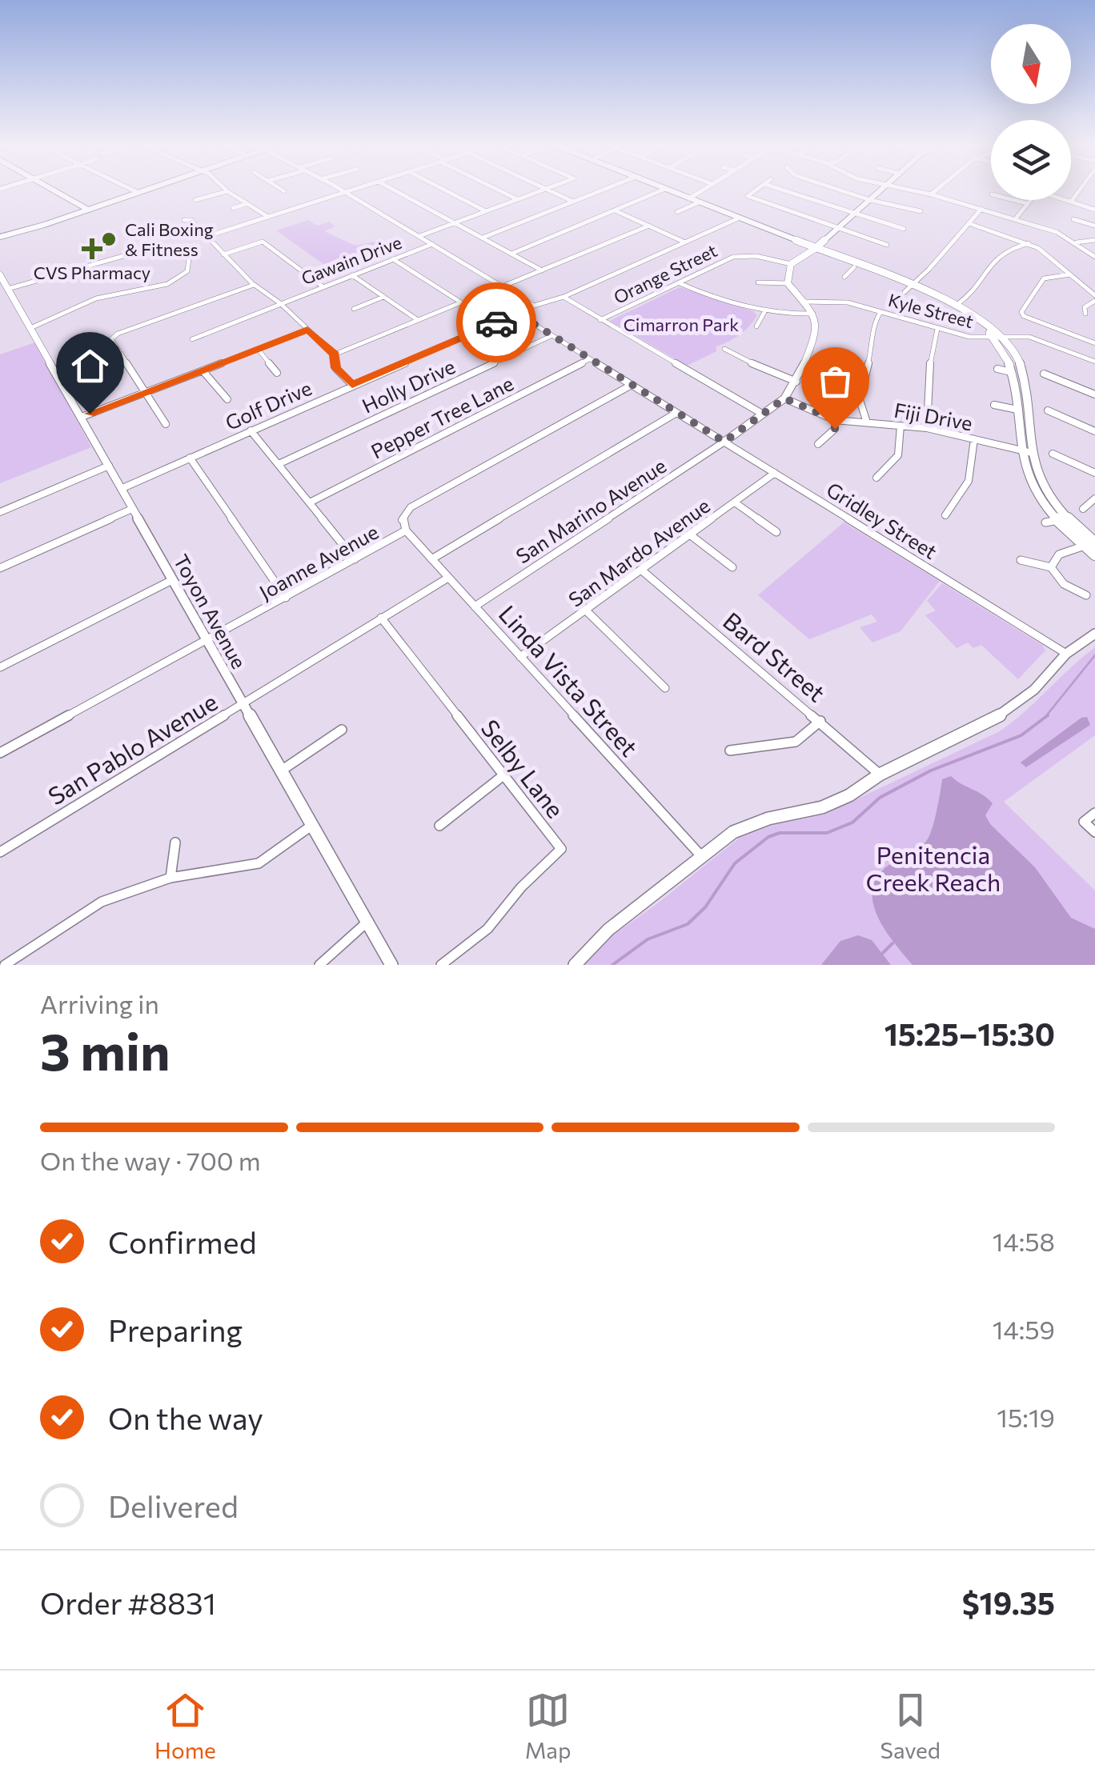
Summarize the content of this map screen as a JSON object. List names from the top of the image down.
{
  "streets": {
    "street": [
      "Gawain Drive",
      "Orange Street",
      "Kyle Street",
      "Holly Drive",
      "Golf Drive",
      "Fiji Drive",
      "Pepper Tree Lane",
      "San Marino Avenue",
      "Gridley Street",
      "San Mardo Avenue",
      "Joanne Avenue",
      "Toyon Avenue",
      "Bard Street",
      "Linda Vista Street",
      "San Pablo Avenue",
      "Selby Lane"
    ]
  },
  "crossings": [
    ["Holly Drive", "Gridley Street"],
    ["Golf Drive", "Gridley Street"],
    ["Golf Drive", "Toyon Avenue"],
    ["Pepper Tree Lane", "Gridley Street"],
    ["San Marino Avenue", "Gridley Street"],
    ["San Marino Avenue", "Linda Vista Street"],
    ["Gridley Street", "San Mardo Avenue"],
    ["Gridley Street", "Joanne Avenue"],
    ["San Mardo Avenue", "Bard Street"],
    ["San Mardo Avenue", "Linda Vista Street"],
    ["Joanne Avenue", "Toyon Avenue"],
    ["Joanne Avenue", "Linda Vista Street"],
    ["Toyon Avenue", "San Pablo Avenue"],
    ["Linda Vista Street", "San Pablo Avenue"],
    ["San Pablo Avenue", "Selby Lane"]
  ],
  "parks": ["Cimarron Park", "Penitencia Creek Reach"],
  "places": {
    "other": ["Cali Boxing & Fitness"],
    "health": ["CVS Pharmacy"]
  },
  "north": "bottom",
  "page": {
    "heading": ["3 min", "Arriving in", "15:25–15:30"],
    "panel": ["Order #8831", "$19.35"],
    "bar": "On the way · 700 m",
    "list": [
      ["Confirmed", "14:58"],
      ["Preparing", "14:59"],
      ["On the way", "15:19"],
      "Delivered"
    ],
    "tabs": ["Home", "Map", "Saved"]
  }
}
